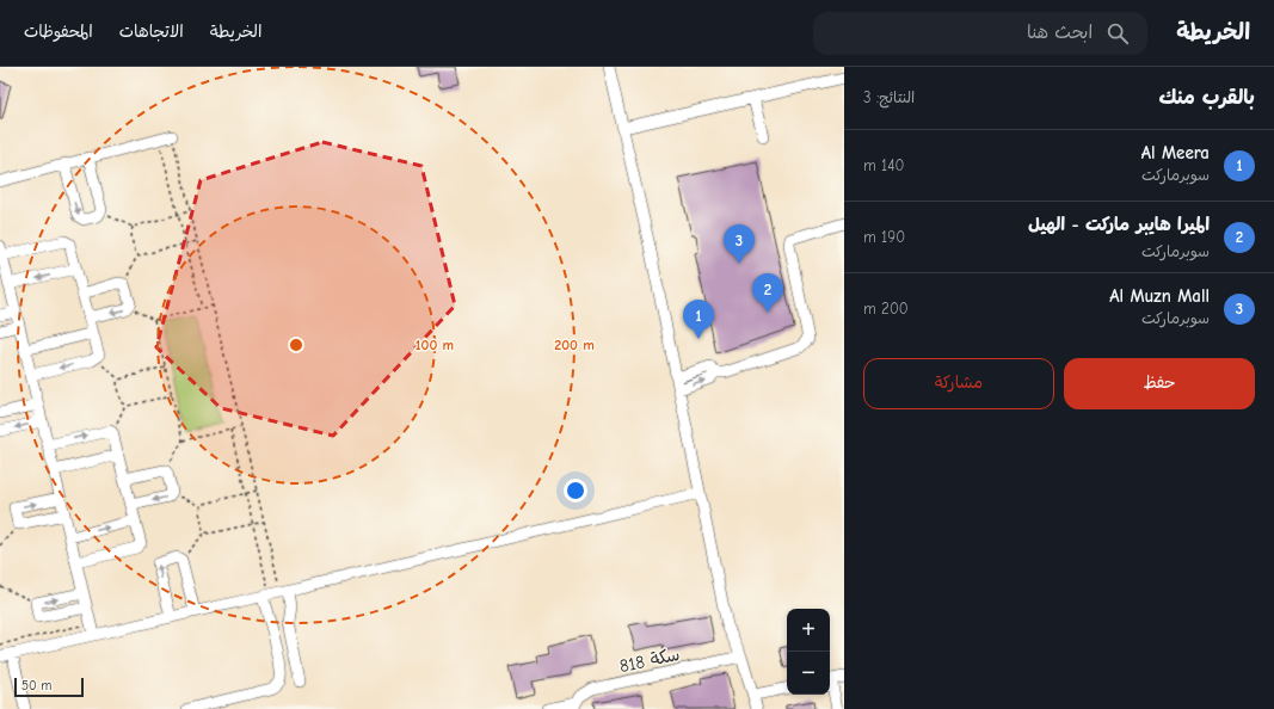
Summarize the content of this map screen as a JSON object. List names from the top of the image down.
{
  "streets": {
    "street": ["سكة 818"]
  },
  "scale_bar": "50 m",
  "page": {
    "header": "الخريطة",
    "search": "ابحث هنا",
    "nav": ["الخريطة", "الاتجاهات", "المحفوظات"],
    "heading": ["بالقرب منك", "النتائج: 3"],
    "list": [
      {
        "mark": "1",
        "name": "Al Meera",
        "note": "سوبرماركت",
        "value": "140 m"
      },
      {
        "mark": "2",
        "name": "الميرا هايبر ماركت - الهيل",
        "note": "سوبرماركت",
        "value": "190 m"
      },
      {
        "mark": "3",
        "name": "Al Muzn Mall",
        "note": "سوبرماركت",
        "value": "200 m"
      }
    ],
    "pins": ["3", "2", "1"],
    "buttons": ["حفظ", "مشاركة"],
    "map_buttons": ["+", "−"],
    "scale": "50 m"
  },
  "rings": ["100 m", "200 m"]
}
